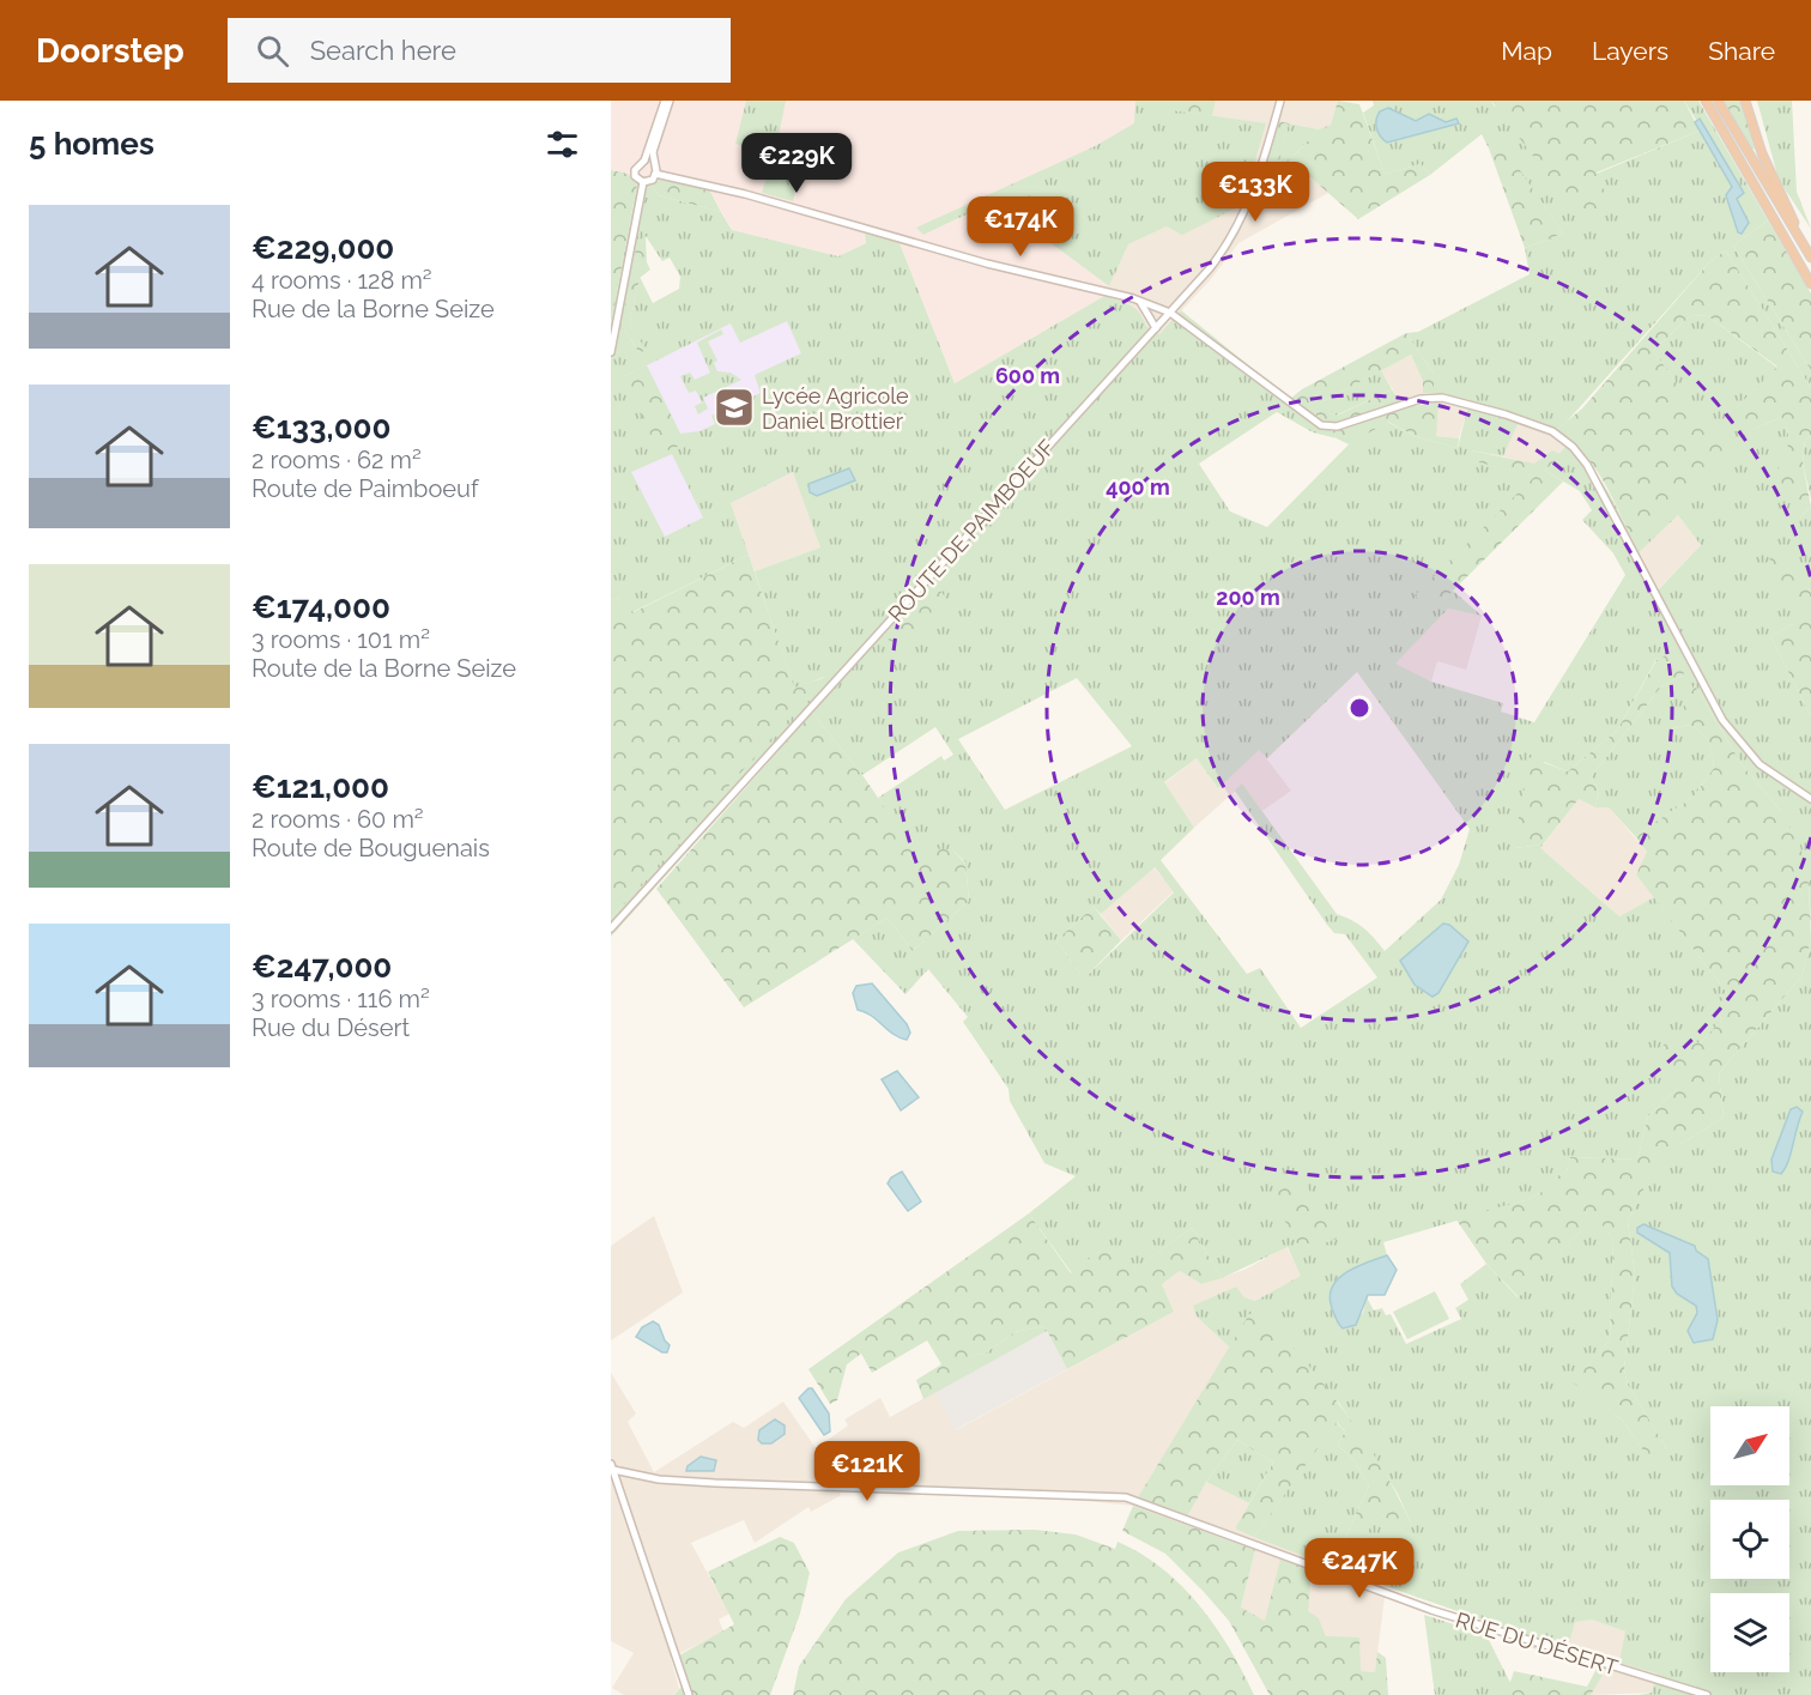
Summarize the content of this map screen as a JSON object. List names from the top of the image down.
{
  "streets": {
    "street": ["ROUTE DE PAIMBOEUF", "RUE DU DÉSERT"]
  },
  "places": {
    "school or university": ["Lycée Agricole Daniel Brottier"]
  },
  "north": "top right",
  "page": {
    "header": "Doorstep",
    "search": "Search here",
    "nav": ["Map", "Layers", "Share"],
    "heading": "5 homes",
    "price": [
      "€229K",
      "€133K",
      "€174K",
      "€121K",
      "€247K"
    ],
    "list": [
      {
        "name": "€229,000",
        "note": "4 rooms · 128 m² · Rue de la Borne Seize"
      },
      {
        "name": "€133,000",
        "note": "2 rooms · 62 m² · Route de Paimboeuf"
      },
      {
        "name": "€174,000",
        "note": "3 rooms · 101 m² · Route de la Borne Seize"
      },
      {
        "name": "€121,000",
        "note": "2 rooms · 60 m² · Route de Bouguenais"
      },
      {
        "name": "€247,000",
        "note": "3 rooms · 116 m² · Rue du Désert"
      }
    ]
  },
  "rings": ["600 m", "400 m", "200 m"]
}
